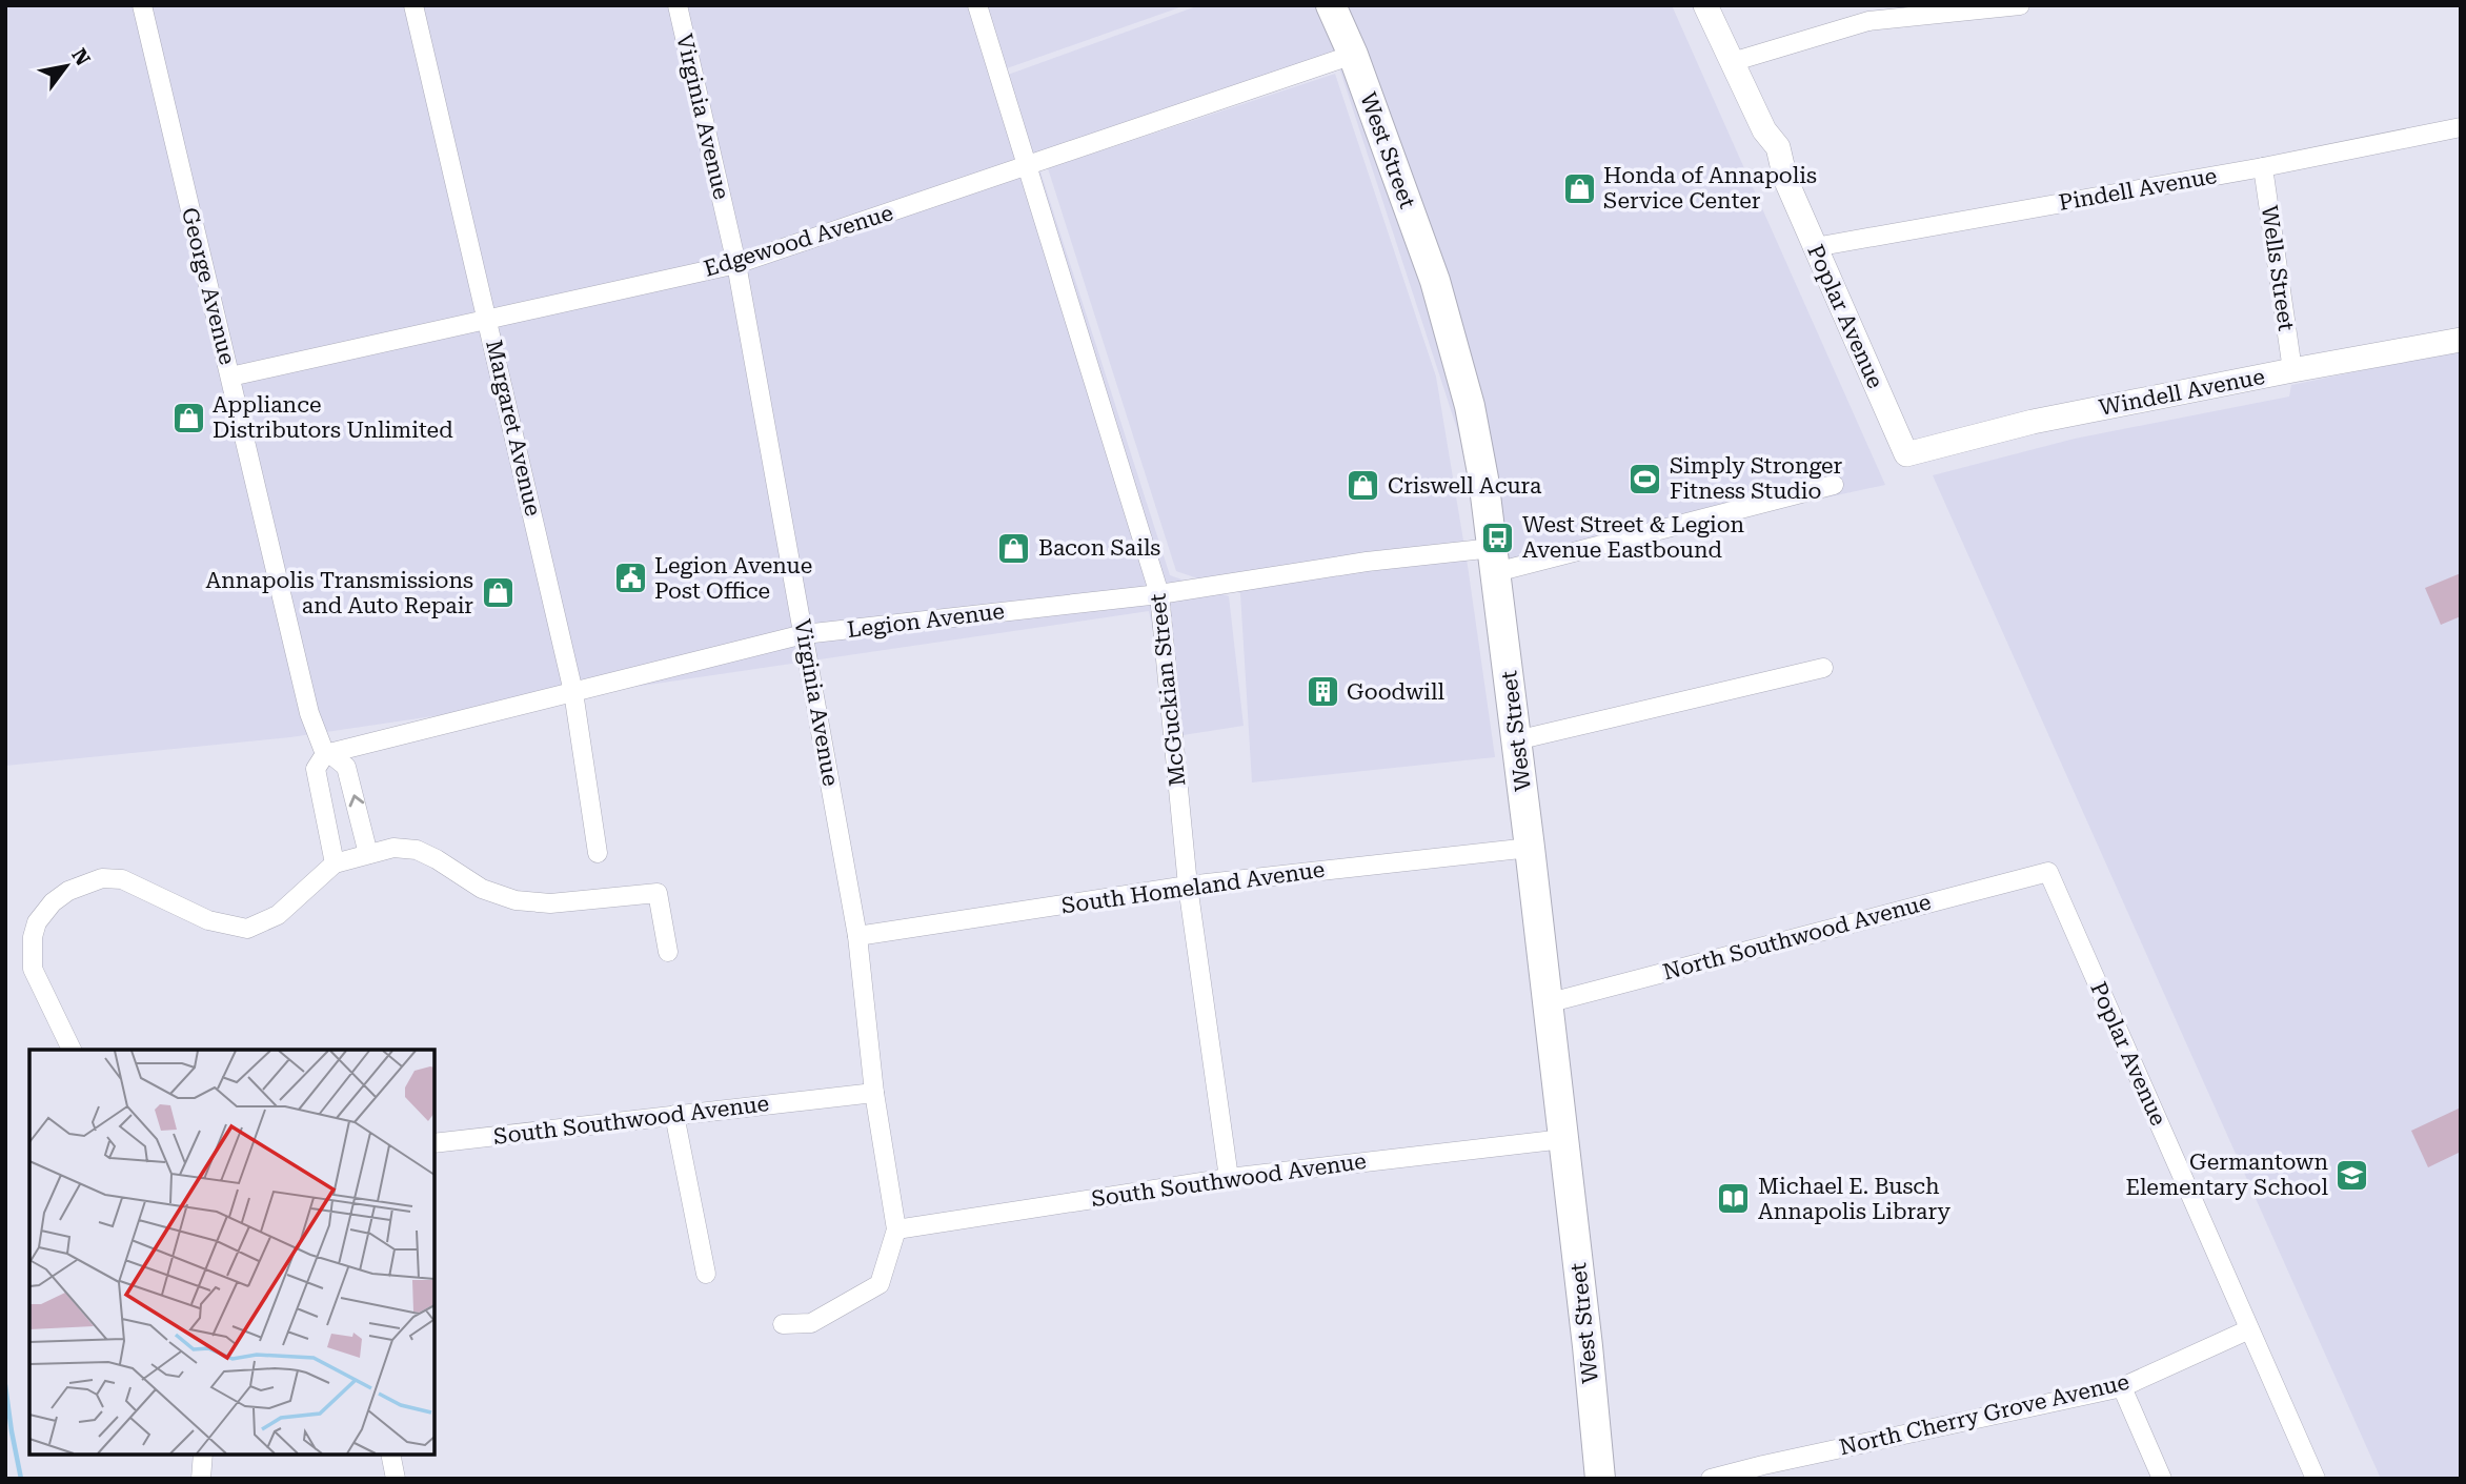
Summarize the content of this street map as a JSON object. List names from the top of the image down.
{
  "streets": {
    "main road": ["West Street"],
    "street": [
      "Virginia Avenue",
      "Pindell Avenue",
      "Edgewood Avenue",
      "Wells Street",
      "George Avenue",
      "Poplar Avenue",
      "Windell Avenue",
      "Margaret Avenue",
      "Legion Avenue",
      "McGuckian Street",
      "South Homeland Avenue",
      "North Southwood Avenue",
      "South Southwood Avenue",
      "North Cherry Grove Avenue"
    ]
  },
  "crossings": [
    ["Virginia Avenue", "Edgewood Avenue"],
    ["Virginia Avenue", "Legion Avenue"],
    ["Virginia Avenue", "South Homeland Avenue"],
    ["Virginia Avenue", "South Southwood Avenue"],
    ["West Street", "Edgewood Avenue"],
    ["West Street", "Legion Avenue"],
    ["West Street", "South Homeland Avenue"],
    ["West Street", "North Southwood Avenue"],
    ["West Street", "South Southwood Avenue"],
    ["Pindell Avenue", "Wells Street"],
    ["Pindell Avenue", "Poplar Avenue"],
    ["Edgewood Avenue", "George Avenue"],
    ["Edgewood Avenue", "Margaret Avenue"],
    ["Edgewood Avenue", "McGuckian Street"],
    ["Wells Street", "Windell Avenue"],
    ["George Avenue", "Legion Avenue"],
    ["Poplar Avenue", "Windell Avenue"],
    ["Poplar Avenue", "North Southwood Avenue"],
    ["Poplar Avenue", "North Cherry Grove Avenue"],
    ["Margaret Avenue", "Legion Avenue"],
    ["Legion Avenue", "McGuckian Street"],
    ["McGuckian Street", "South Homeland Avenue"],
    ["McGuckian Street", "South Southwood Avenue"]
  ],
  "places": {
    "shop": [
      "Honda of Annapolis Service Center",
      "Appliance Distributors Unlimited",
      "Criswell Acura",
      "Bacon Sails",
      "Annapolis Transmissions and Auto Repair"
    ],
    "sports": ["Simply Stronger Fitness Studio"],
    "bus stop": ["West Street & Legion Avenue Eastbound"],
    "public building": ["Legion Avenue Post Office"],
    "building": ["Goodwill"],
    "school or university": ["Germantown Elementary School"],
    "library": ["Michael E. Busch Annapolis Library"]
  },
  "north": "top right"
}
